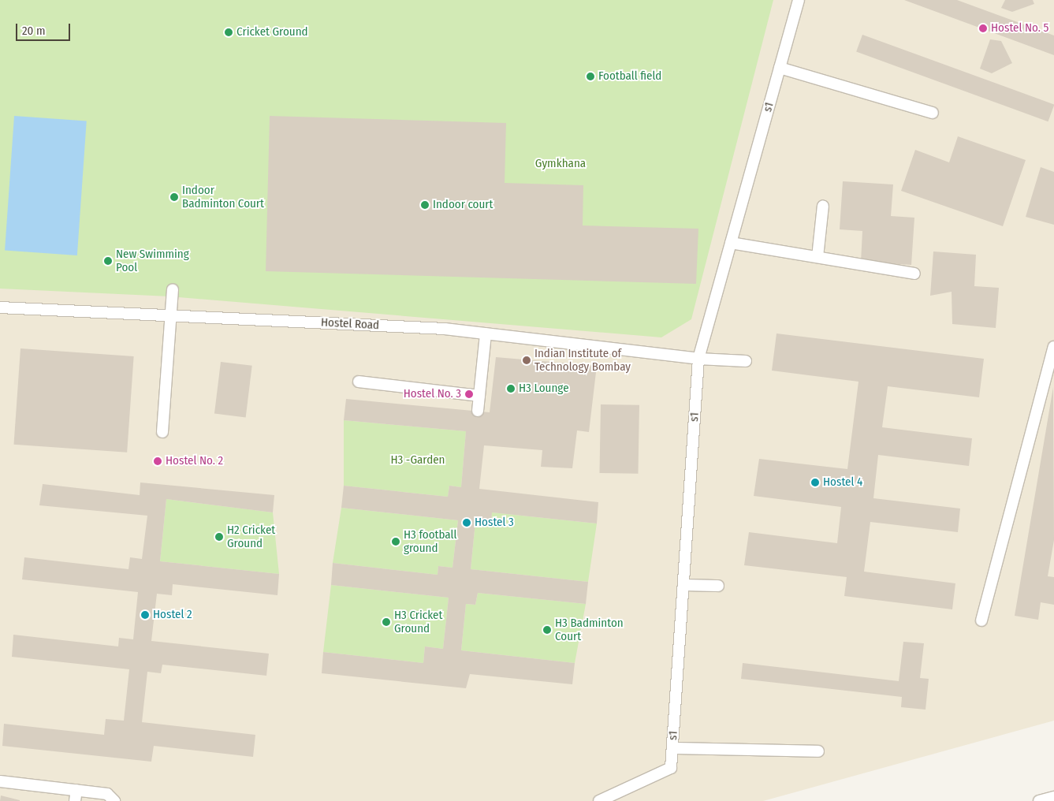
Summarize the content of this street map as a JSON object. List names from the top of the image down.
{
  "streets": {
    "lane": ["s1", "Hostel Road"]
  },
  "crossings": [
    ["s1", "Hostel Road"]
  ],
  "parks": ["Gymkhana", "H3 -Garden"],
  "places": [
    "Hostel No. 5",
    "Cricket Ground",
    "Football field",
    "Indoor Badminton Court",
    "Indoor court",
    "New Swimming Pool",
    "Indian Institute of Technology Bombay",
    "H3 Lounge",
    "Hostel No. 3",
    "Hostel No. 2",
    "Hostel 4",
    "Hostel 3",
    "H2 Cricket Ground",
    "H3 football ground",
    "Hostel 2",
    "H3 Cricket Ground",
    "H3 Badminton Court"
  ],
  "scale_bar": "20 m"
}
